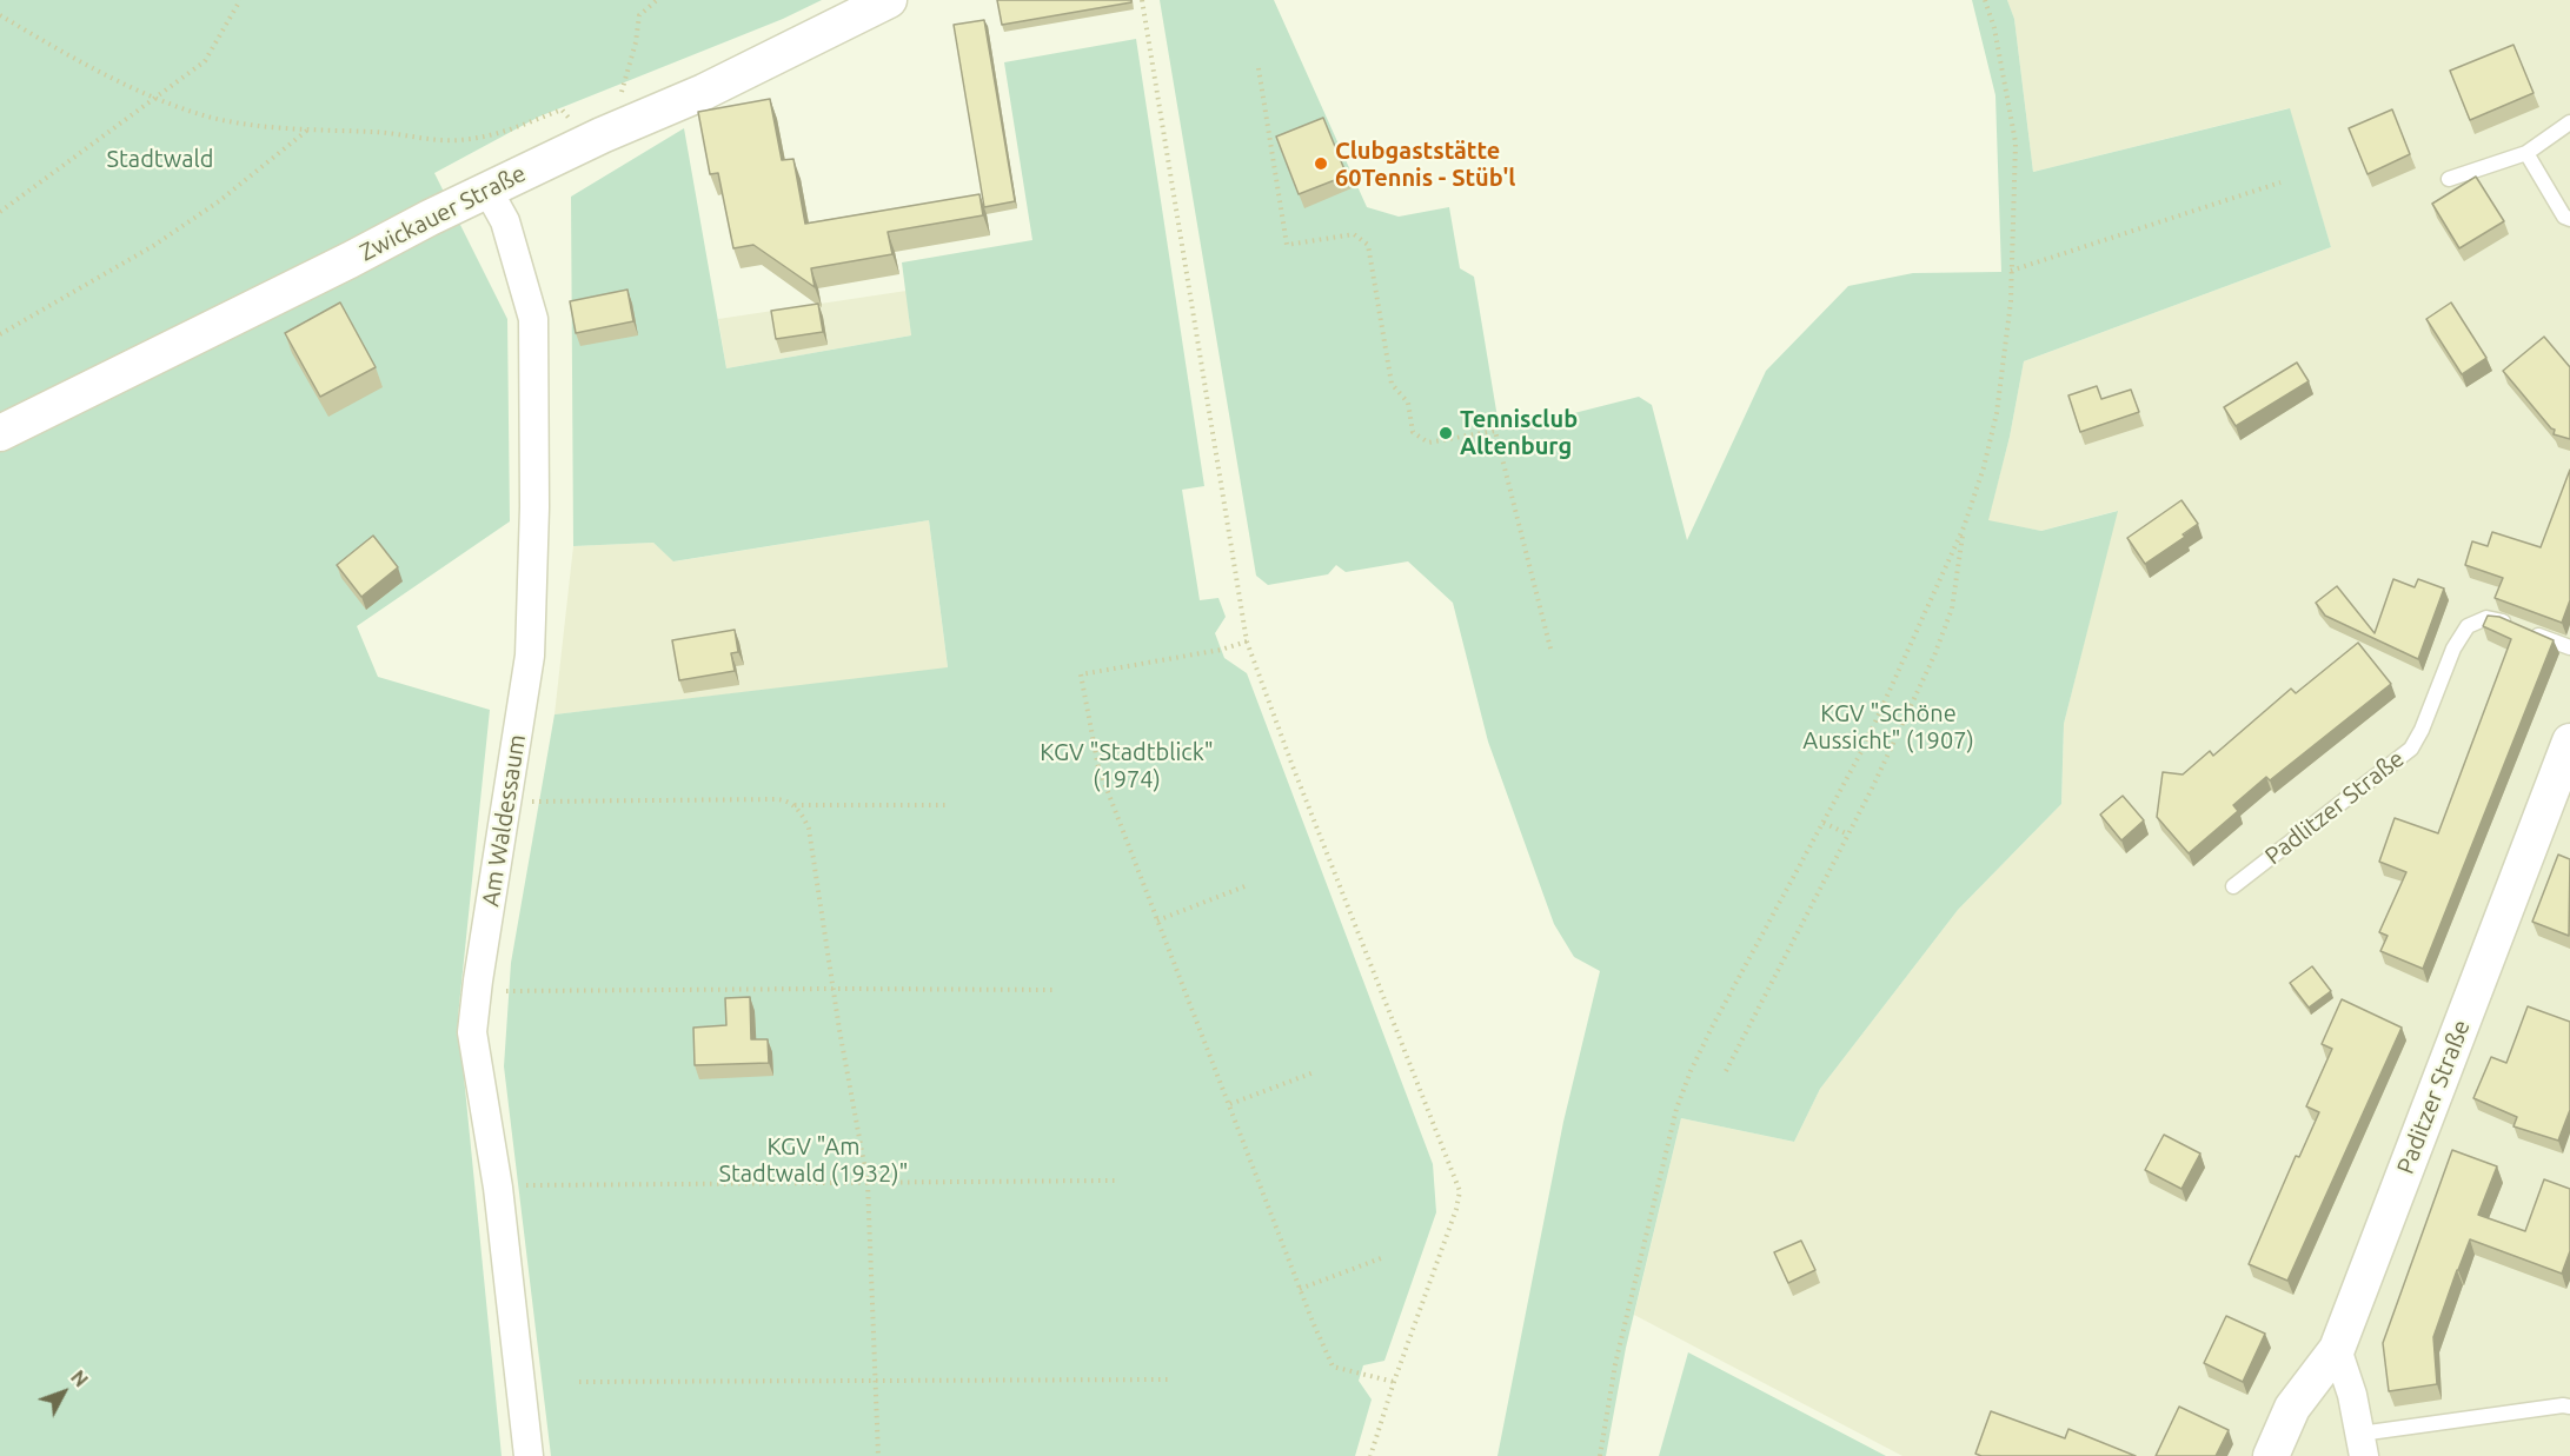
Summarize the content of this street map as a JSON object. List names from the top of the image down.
{
  "streets": {
    "street": ["Zwickauer Straße", "Am Waldessaum", "Paditzer Straße"],
    "lane": ["Padlitzer Straße"]
  },
  "crossings": [
    ["Zwickauer Straße", "Am Waldessaum"]
  ],
  "parks": [
    "Stadtwald",
    "KGV \"Schöne Aussicht\" (1907)",
    "KGV \"Stadtblick\" (1974)",
    "KGV \"Am Stadtwald (1932)\""
  ],
  "places": ["Clubgaststätte 60Tennis - Stüb'l", "Tennisclub Altenburg"],
  "north": "top right"
}
